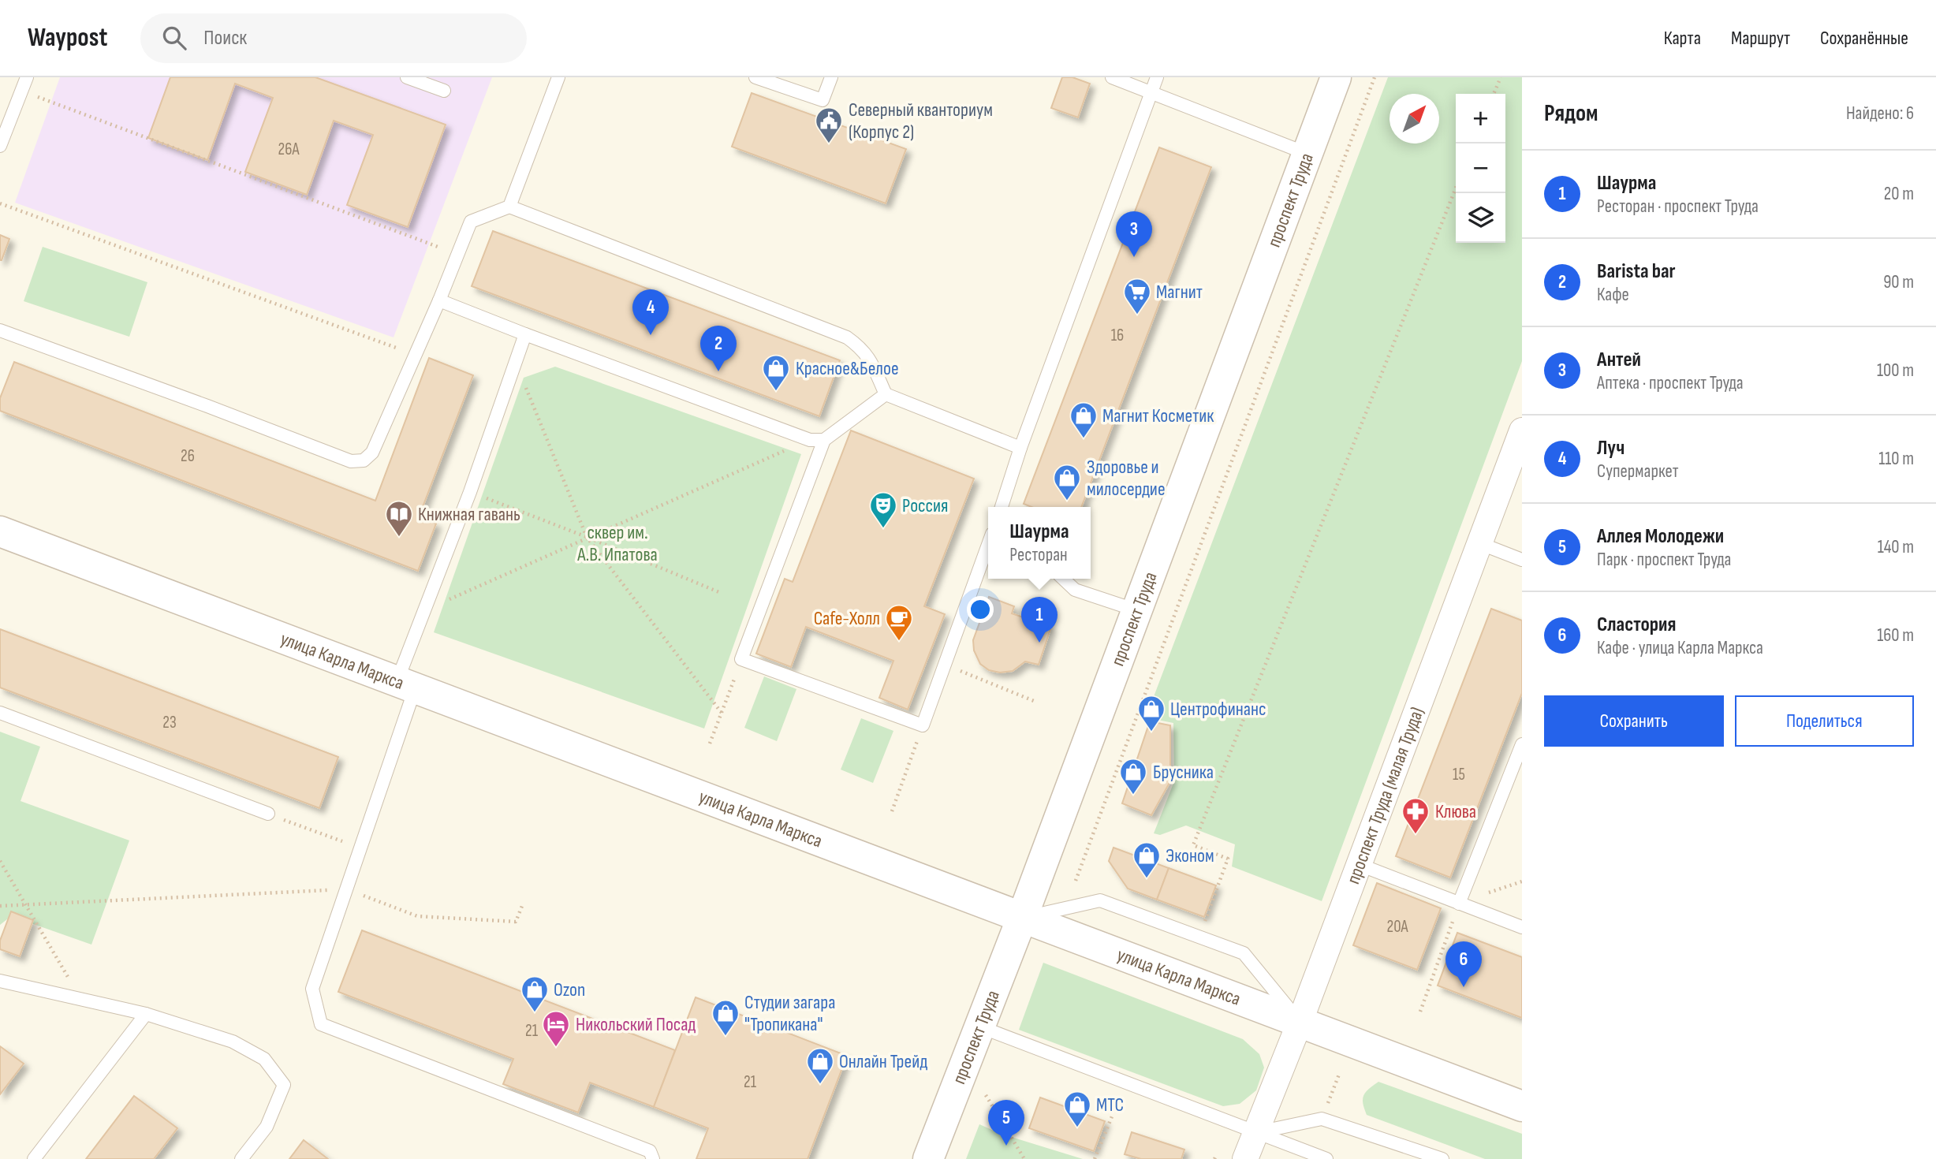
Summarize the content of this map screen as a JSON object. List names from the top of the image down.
{
  "streets": {
    "street": ["проспект Труда", "улица Карла Маркса", "проспект Труда (малая Труда)"]
  },
  "crossings": [
    ["проспект Труда", "улица Карла Маркса"],
    ["улица Карла Маркса", "проспект Труда (малая Труда)"]
  ],
  "parks": ["сквер им. А.В. Ипатова"],
  "places": {
    "public building": ["Северный кванториум (Корпус 2)"],
    "supermarket": ["Магнит"],
    "shop": [
      "Красное&Белое",
      "Магнит Косметик",
      "Здоровье и милосердие",
      "Центрофинанс",
      "Брусника",
      "Эконом",
      "Ozon",
      "Студии загара \"Тропикана\"",
      "Онлайн Трейд",
      "МТС"
    ],
    "theatre": ["Россия"],
    "library": ["Книжная гавань"],
    "cafe": ["Cafe-Холл"],
    "pharmacy": ["Клюва"],
    "hotel": ["Никольский Посад"]
  },
  "house_numbers": [
    "26А",
    "16",
    "26",
    "23",
    "15",
    "20А",
    "21",
    "21"
  ],
  "north": "top right",
  "page": {
    "header": "Waypost",
    "search": "Поиск",
    "nav": ["Карта", "Маршрут", "Сохранённые"],
    "heading": ["Рядом", "Найдено: 6"],
    "map_buttons": ["+", "−"],
    "list": [
      {
        "mark": "1",
        "name": "Шаурма",
        "note": "Ресторан · проспект Труда",
        "value": "20 m"
      },
      {
        "mark": "2",
        "name": "Barista bar",
        "note": "Кафе",
        "value": "90 m"
      },
      {
        "mark": "3",
        "name": "Антей",
        "note": "Аптека · проспект Труда",
        "value": "100 m"
      },
      {
        "mark": "4",
        "name": "Луч",
        "note": "Супермаркет",
        "value": "110 m"
      },
      {
        "mark": "5",
        "name": "Аллея Молодежи",
        "note": "Парк · проспект Труда",
        "value": "140 m"
      },
      {
        "mark": "6",
        "name": "Сластория",
        "note": "Кафе · улица Карла Маркса",
        "value": "160 m"
      }
    ],
    "pins": [
      "3",
      "4",
      "2",
      "1",
      "6",
      "5"
    ],
    "popup": ["Шаурма", "Ресторан"],
    "buttons": ["Сохранить", "Поделиться"]
  }
}
